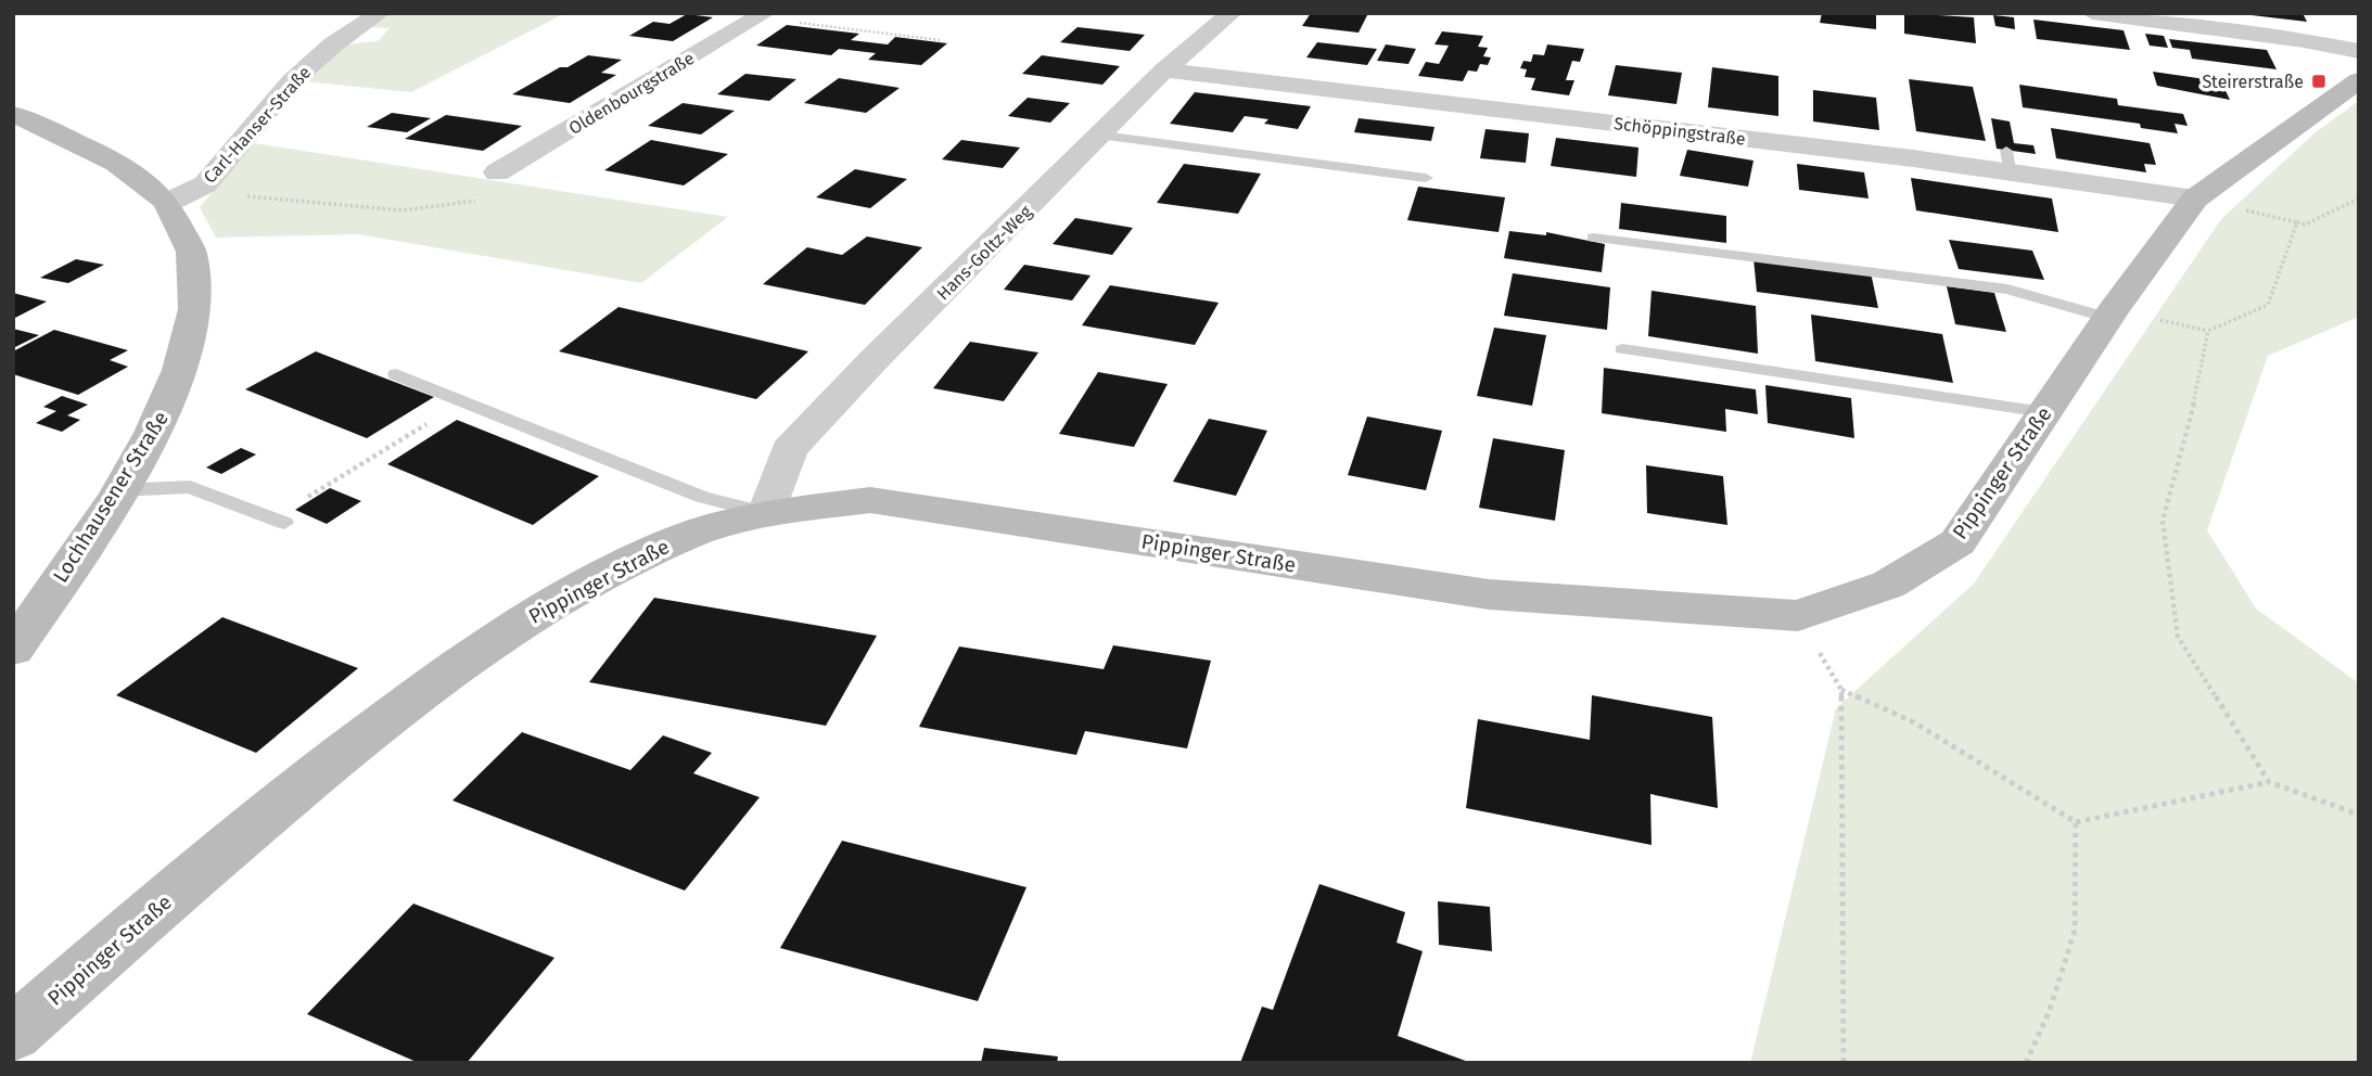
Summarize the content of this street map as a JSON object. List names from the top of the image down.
{
  "streets": {
    "main road": ["Pippinger Straße", "Lochhausener Straße"],
    "street": [
      "Oldenbourgstraße",
      "Carl-Hanser-Straße",
      "Schöppingstraße",
      "Hans-Goltz-Weg"
    ]
  },
  "crossings": [
    ["Carl-Hanser-Straße", "Lochhausener Straße"],
    ["Schöppingstraße", "Hans-Goltz-Weg"],
    ["Schöppingstraße", "Pippinger Straße"],
    ["Hans-Goltz-Weg", "Pippinger Straße"]
  ],
  "places": {
    "transit": ["Steirerstraße"]
  }
}
